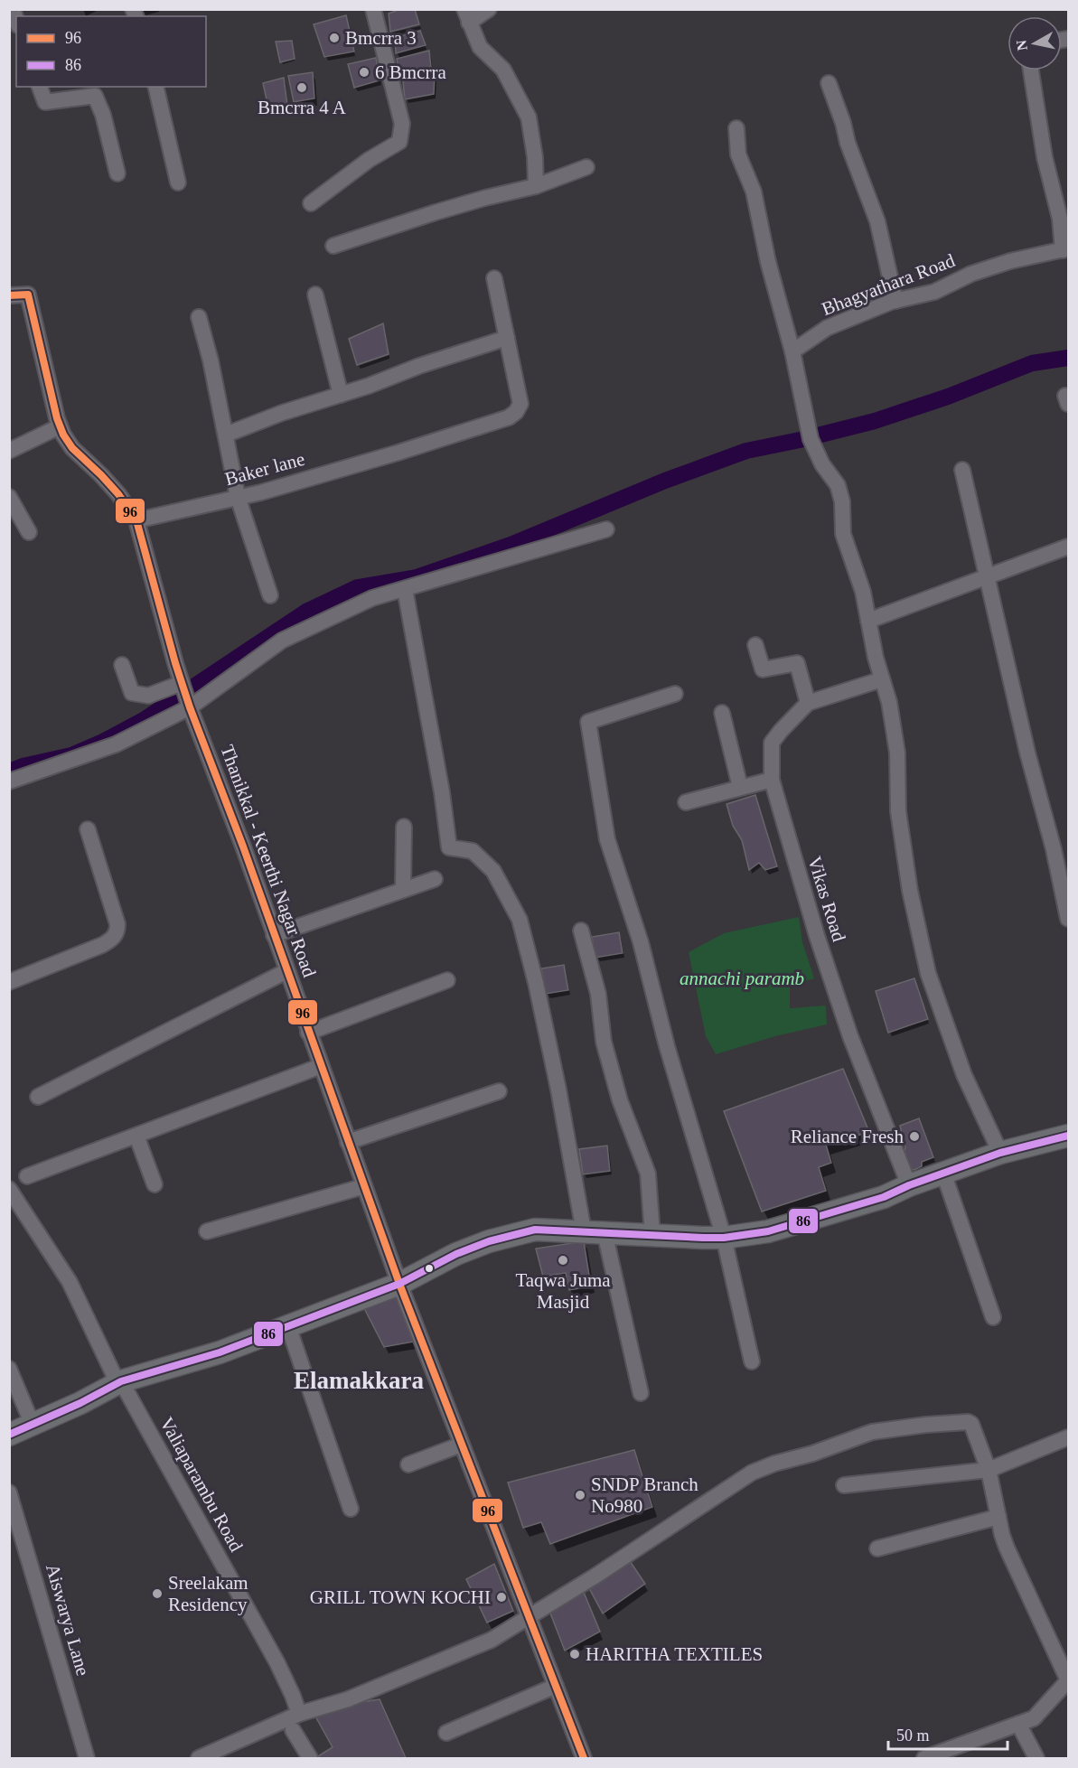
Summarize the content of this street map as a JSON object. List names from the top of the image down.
{
  "streets": {
    "street": [
      "Bhagyathara Road",
      "Baker lane",
      "Thanikkal - Keerthi Nagar Road",
      "Vikas Road",
      "Valiaparambu Road",
      "Aiswarya Lane"
    ]
  },
  "crossings": [
    ["Baker lane", "Thanikkal - Keerthi Nagar Road"]
  ],
  "districts": ["Elamakkara"],
  "parks": ["annachi paramb"],
  "places": [
    "Bmcrra 3",
    "6 Bmcrra",
    "Bmcrra 4 A",
    "Reliance Fresh",
    "Taqwa Juma Masjid",
    "SNDP Branch No980",
    "Sreelakam Residency",
    "GRILL TOWN KOCHI",
    "HARITHA TEXTILES"
  ],
  "lines": ["transit line 96", "transit line 86"],
  "legend": ["96", "86"],
  "scale_bar": "50 m",
  "north": "left"
}
